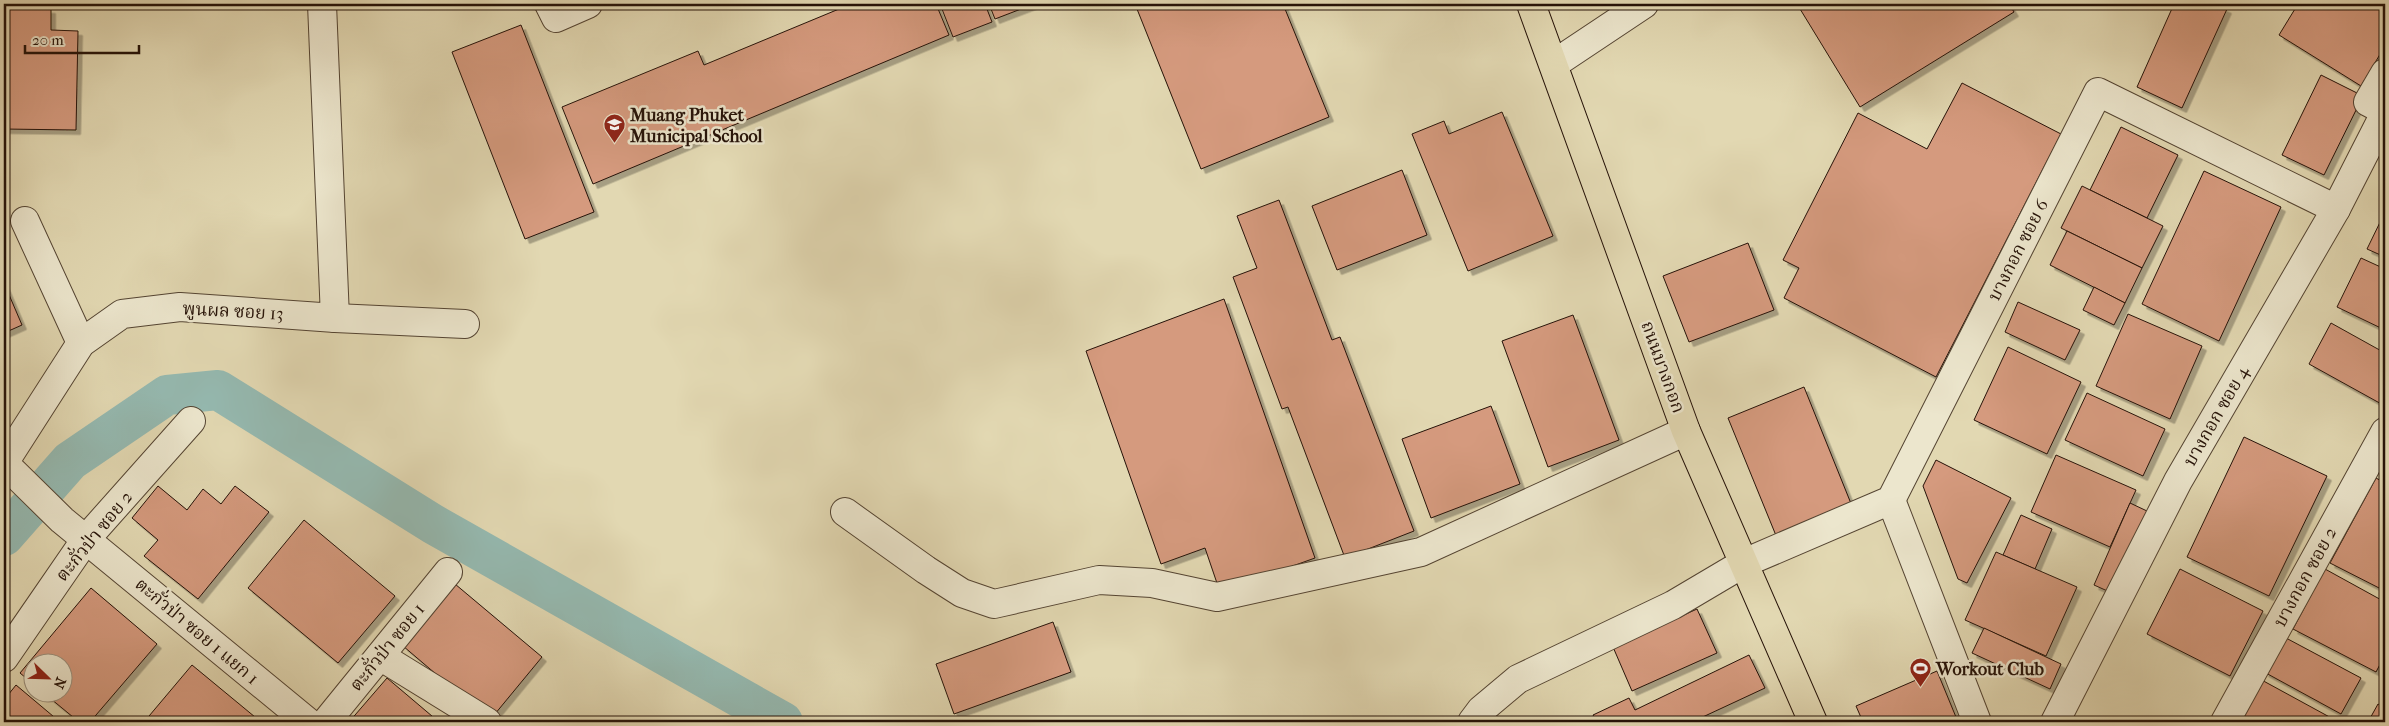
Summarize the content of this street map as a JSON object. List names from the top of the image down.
{
  "streets": {
    "main road": ["ถนนบางกอก"],
    "street": [
      "บางกอก ซอย 6",
      "พูนผล ซอย 13",
      "บางกอก ซอย 4",
      "ตะกั่วป่า ซอย 2",
      "บางกอก ซอย 2",
      "ตะกั่วป่า ซอย 1 แยก 1",
      "ตะกั่วป่า ซอย 1"
    ]
  },
  "crossings": [
    ["บางกอก ซอย 6", "บางกอก ซอย 4"],
    ["พูนผล ซอย 13", "ตะกั่วป่า ซอย 2"],
    ["พูนผล ซอย 13", "ตะกั่วป่า ซอย 1 แยก 1"],
    ["ตะกั่วป่า ซอย 2", "ตะกั่วป่า ซอย 1 แยก 1"]
  ],
  "places": {
    "school or university": ["Muang Phuket Municipal School"],
    "sports": ["Workout Club"]
  },
  "scale_bar": "20 m",
  "north": "bottom right"
}
